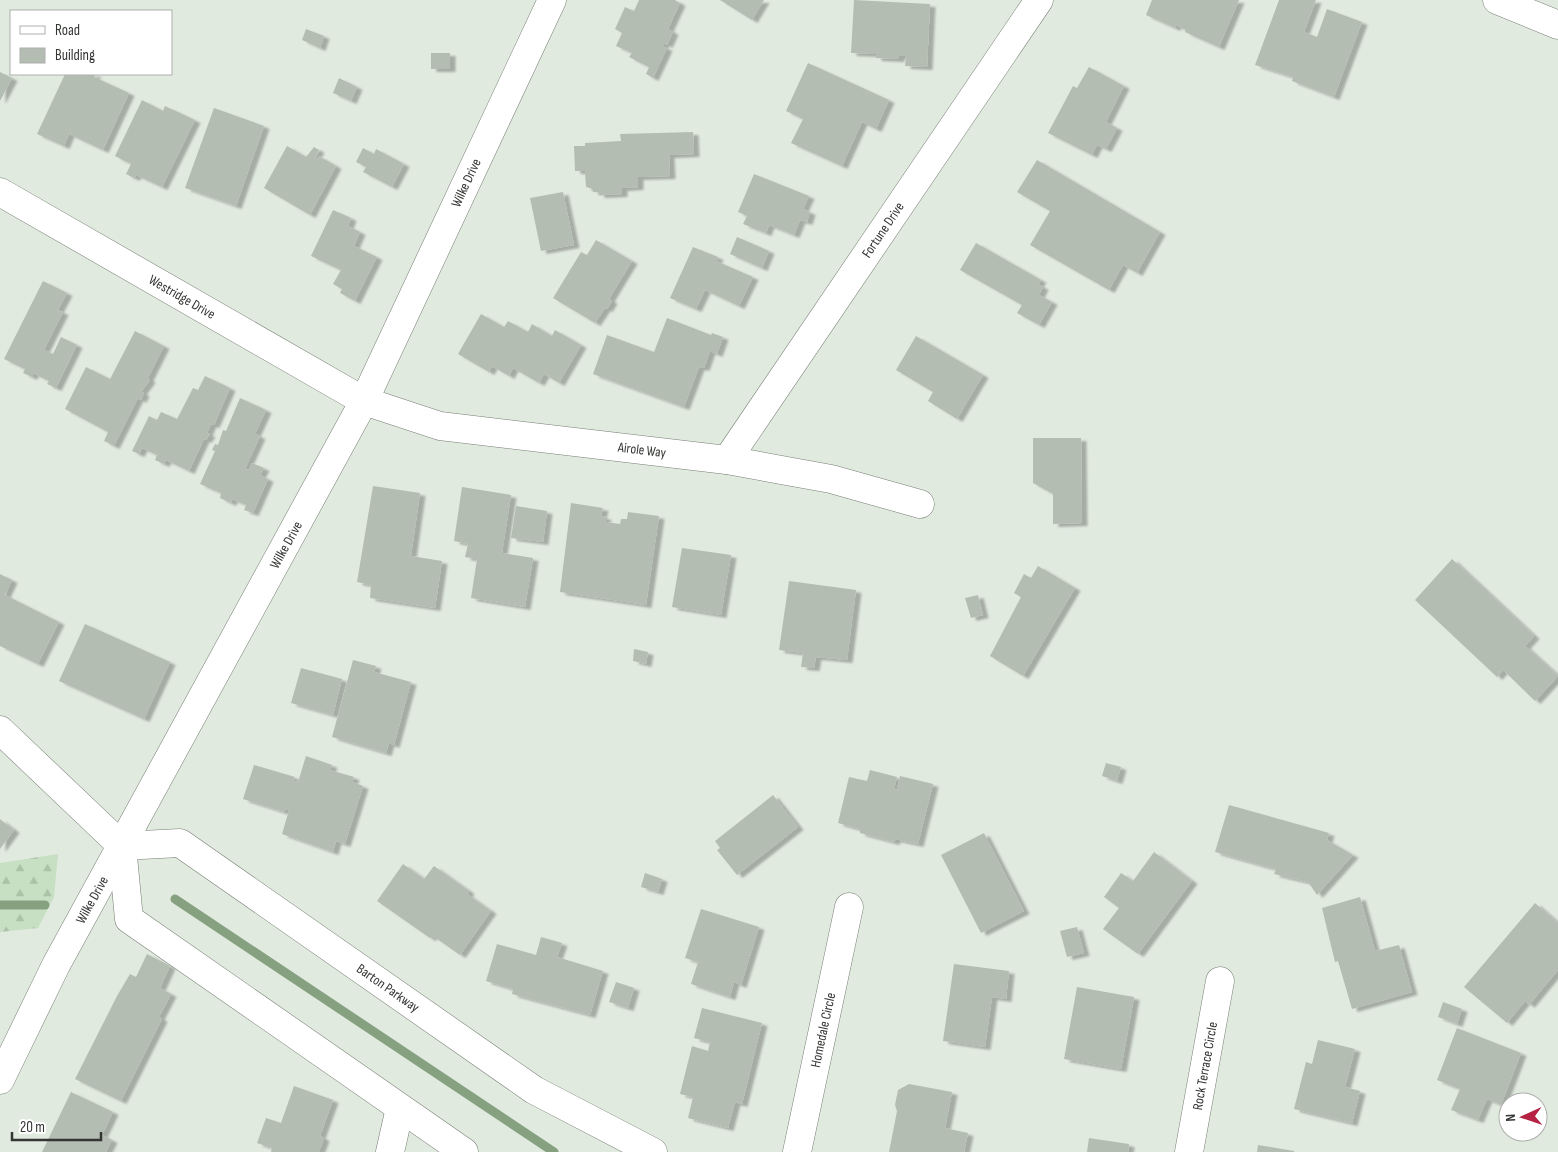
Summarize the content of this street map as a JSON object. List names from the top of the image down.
{
  "streets": {
    "street": [
      "Wilke Drive",
      "Fortune Drive",
      "Westridge Drive",
      "Airole Way",
      "Barton Parkway",
      "Homedale Circle",
      "Rock Terrace Circle"
    ]
  },
  "crossings": [
    ["Wilke Drive", "Westridge Drive"],
    ["Wilke Drive", "Airole Way"],
    ["Wilke Drive", "Barton Parkway"],
    ["Fortune Drive", "Airole Way"],
    ["Westridge Drive", "Airole Way"]
  ],
  "legend": ["Road", "Building"],
  "scale_bar": "20 m",
  "north": "left"
}
